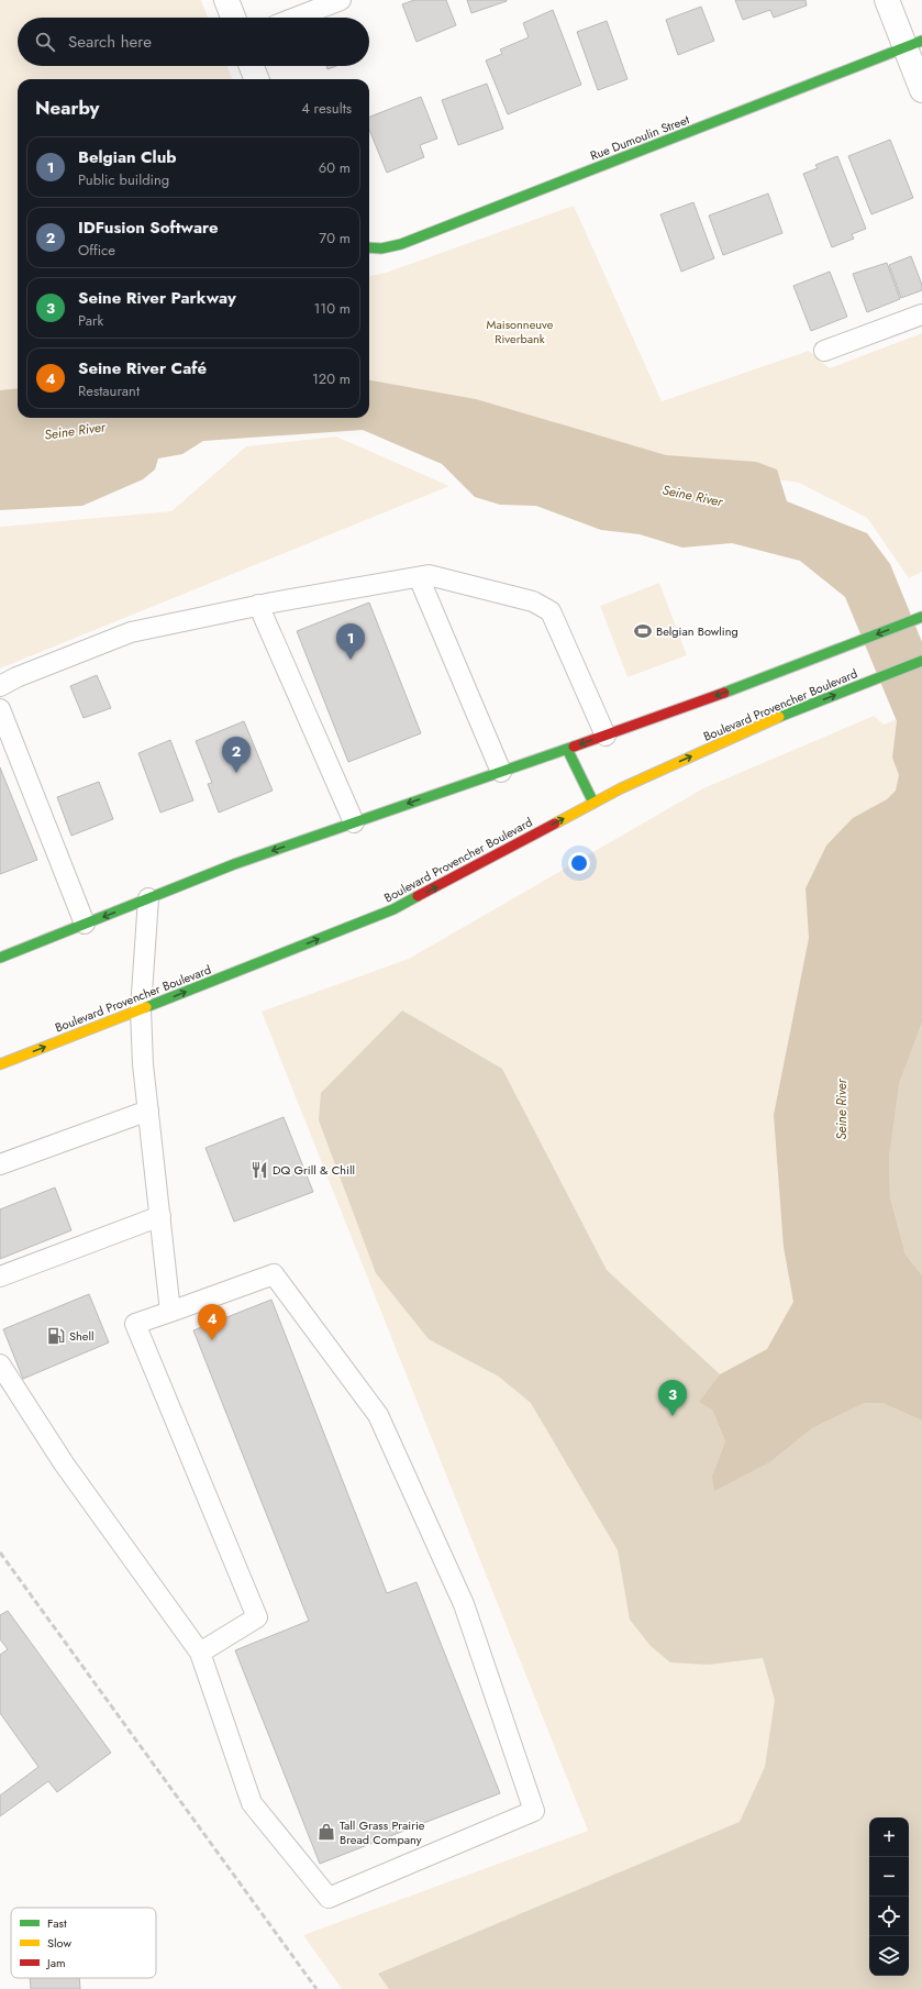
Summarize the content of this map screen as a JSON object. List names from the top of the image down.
{
  "streets": {
    "main road": ["Rue Dumoulin Street", "Boulevard Provencher Boulevard"]
  },
  "water": ["Seine River"],
  "parks": ["Maisonneuve Riverbank"],
  "places": {
    "sports": ["Belgian Bowling"],
    "restaurant": ["DQ Grill & Chill"],
    "fuel station": ["Shell"],
    "shop": ["Tall Grass Prairie Bread Company"]
  },
  "legend": ["Fast", "Slow", "Jam"],
  "page": {
    "search": "Search here",
    "heading": ["Nearby", "4 results"],
    "list": [
      {
        "mark": "1",
        "name": "Belgian Club",
        "note": "Public building",
        "value": "60 m"
      },
      {
        "mark": "2",
        "name": "IDFusion Software",
        "note": "Office",
        "value": "70 m"
      },
      {
        "mark": "3",
        "name": "Seine River Parkway",
        "note": "Park",
        "value": "110 m"
      },
      {
        "mark": "4",
        "name": "Seine River Café",
        "note": "Restaurant",
        "value": "120 m"
      }
    ],
    "pins": [
      "1",
      "2",
      "4",
      "3"
    ],
    "map_buttons": ["+", "−"]
  }
}
